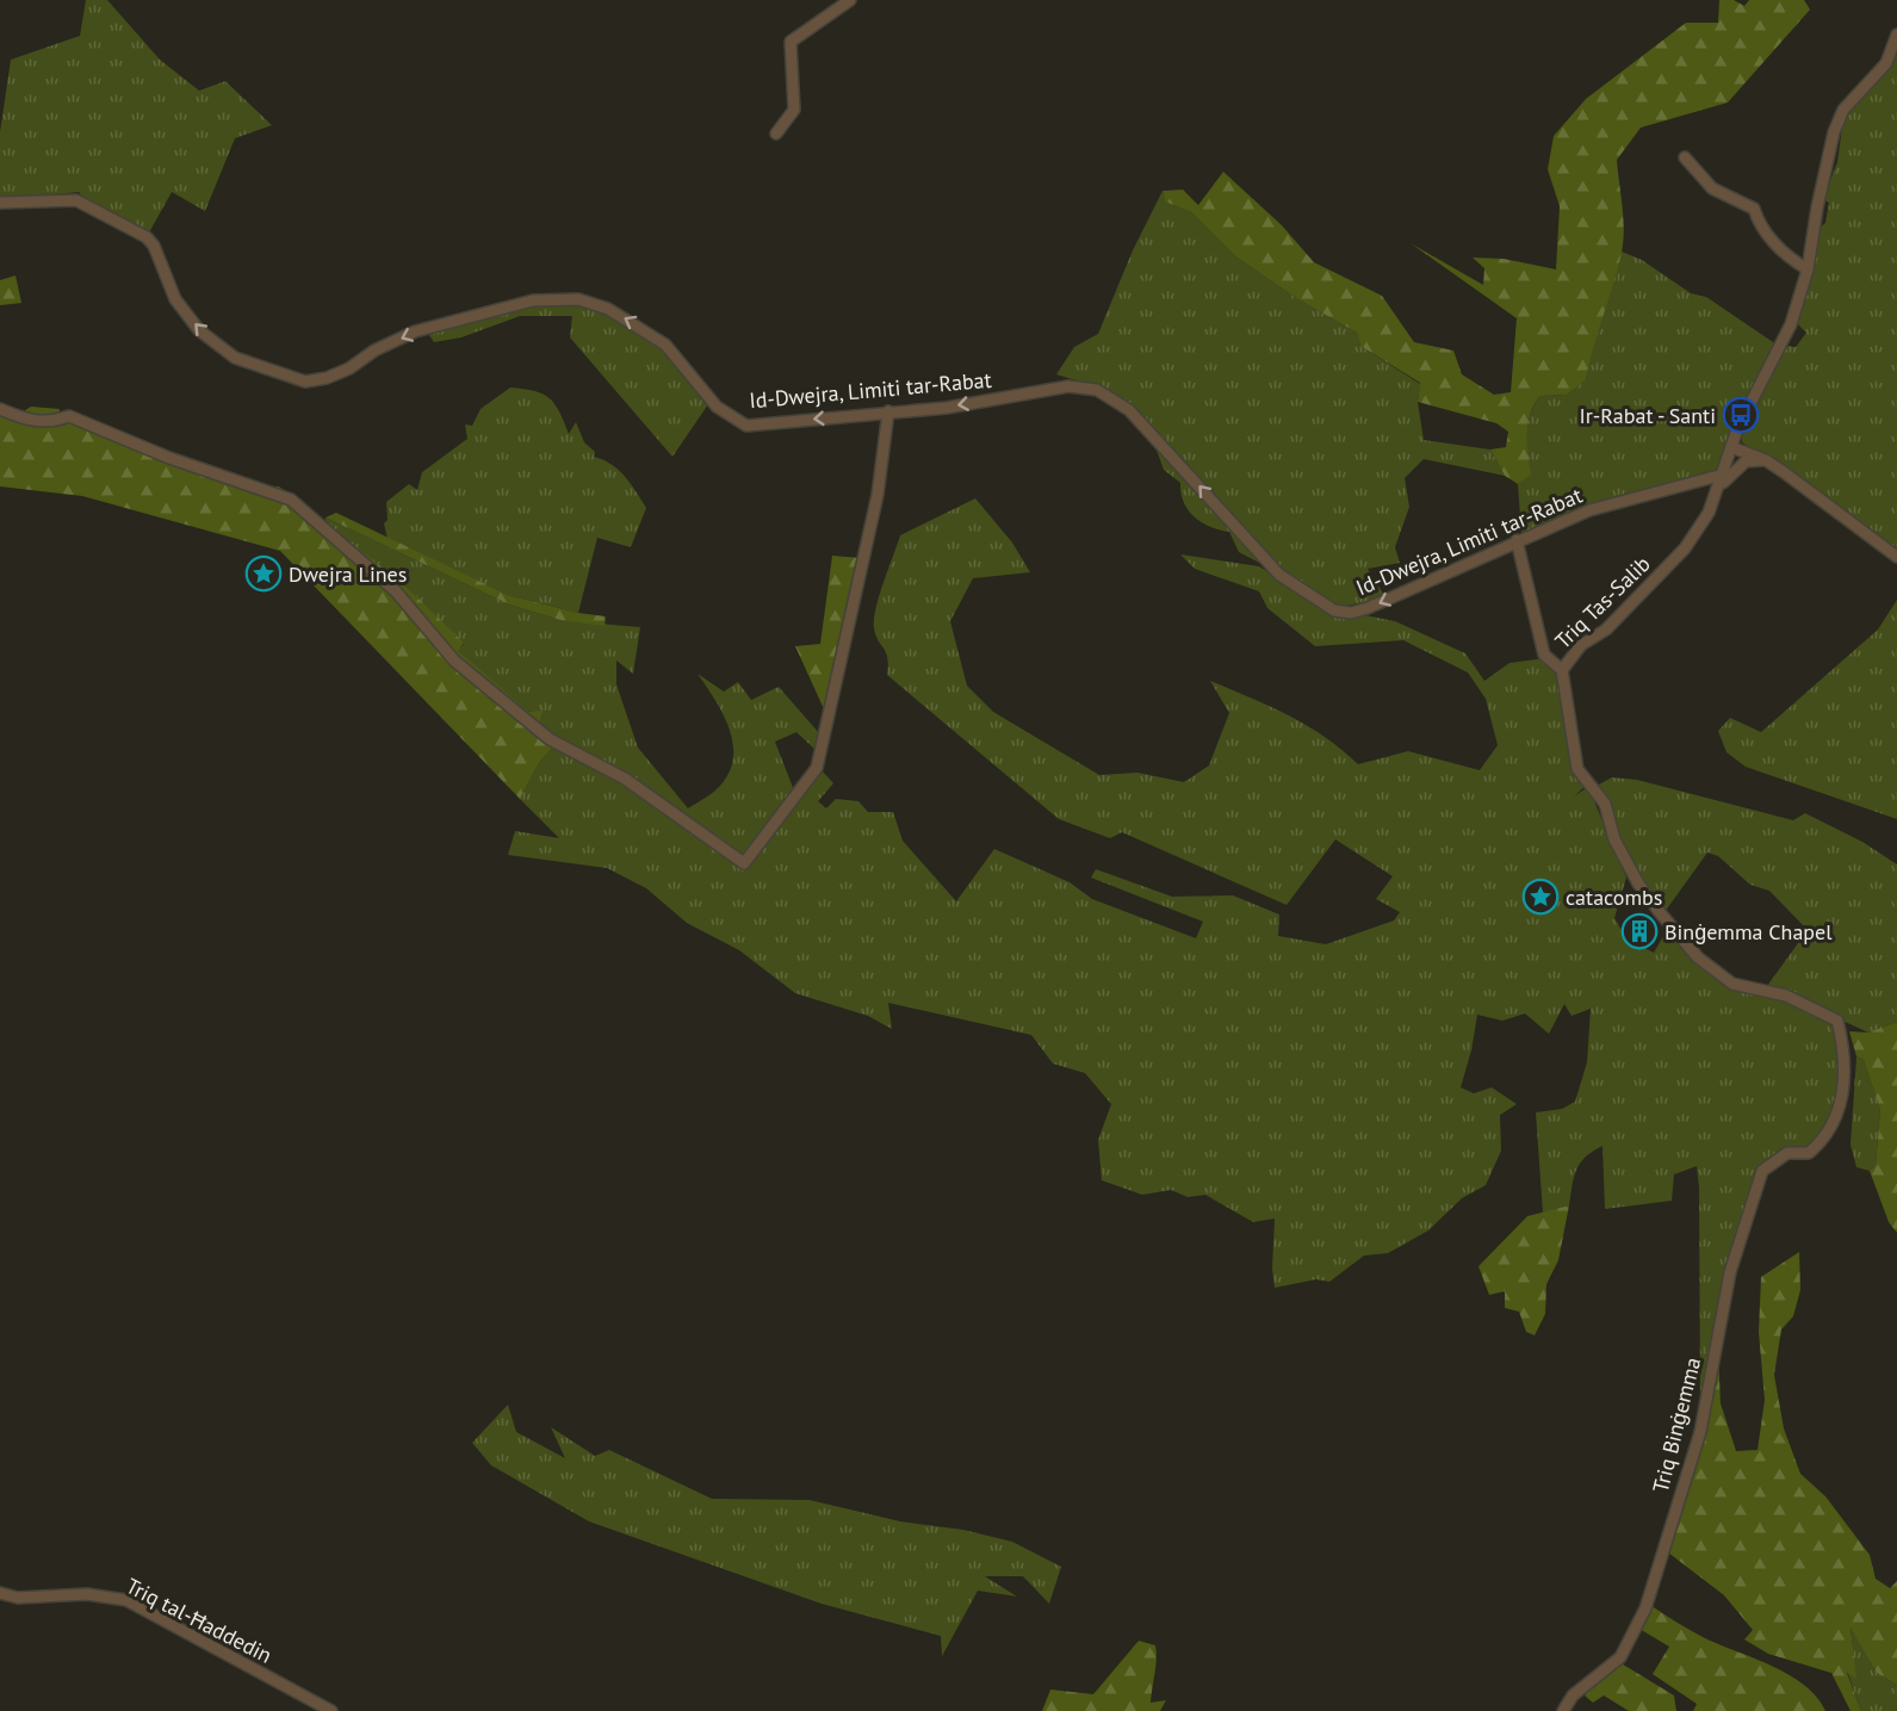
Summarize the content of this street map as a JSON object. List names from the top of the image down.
{
  "streets": {
    "street": [
      "Id-Dwejra, Limiti tar-Rabat",
      "Triq Tas-Salib",
      "Triq Binġemma",
      "Triq tal-Ħaddedin"
    ]
  },
  "crossings": [
    ["Id-Dwejra, Limiti tar-Rabat", "Triq Tas-Salib"],
    ["Triq Tas-Salib", "Triq Binġemma"]
  ],
  "one_way": ["Id-Dwejra, Limiti tar-Rabat"],
  "places": {
    "bus stop": ["Ir-Rabat - Santi"],
    "place": ["Dwejra Lines", "catacombs"],
    "building": ["Binġemma Chapel"]
  }
}
